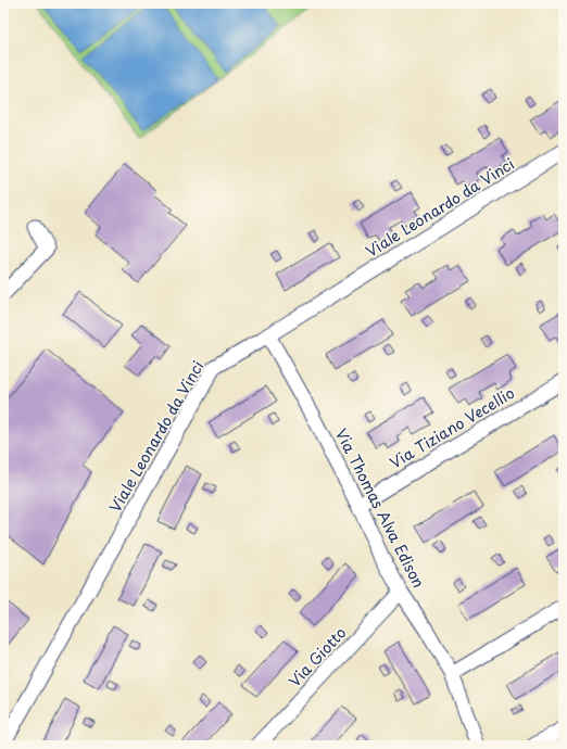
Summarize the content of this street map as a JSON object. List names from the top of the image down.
{
  "streets": {
    "street": [
      "Viale Leonardo da Vinci",
      "Via Tiziano Vecellio",
      "Via Thomas Alva Edison",
      "Via Giotto"
    ]
  },
  "crossings": [
    ["Viale Leonardo da Vinci", "Via Thomas Alva Edison"],
    ["Via Tiziano Vecellio", "Via Thomas Alva Edison"],
    ["Via Thomas Alva Edison", "Via Giotto"]
  ]
}
